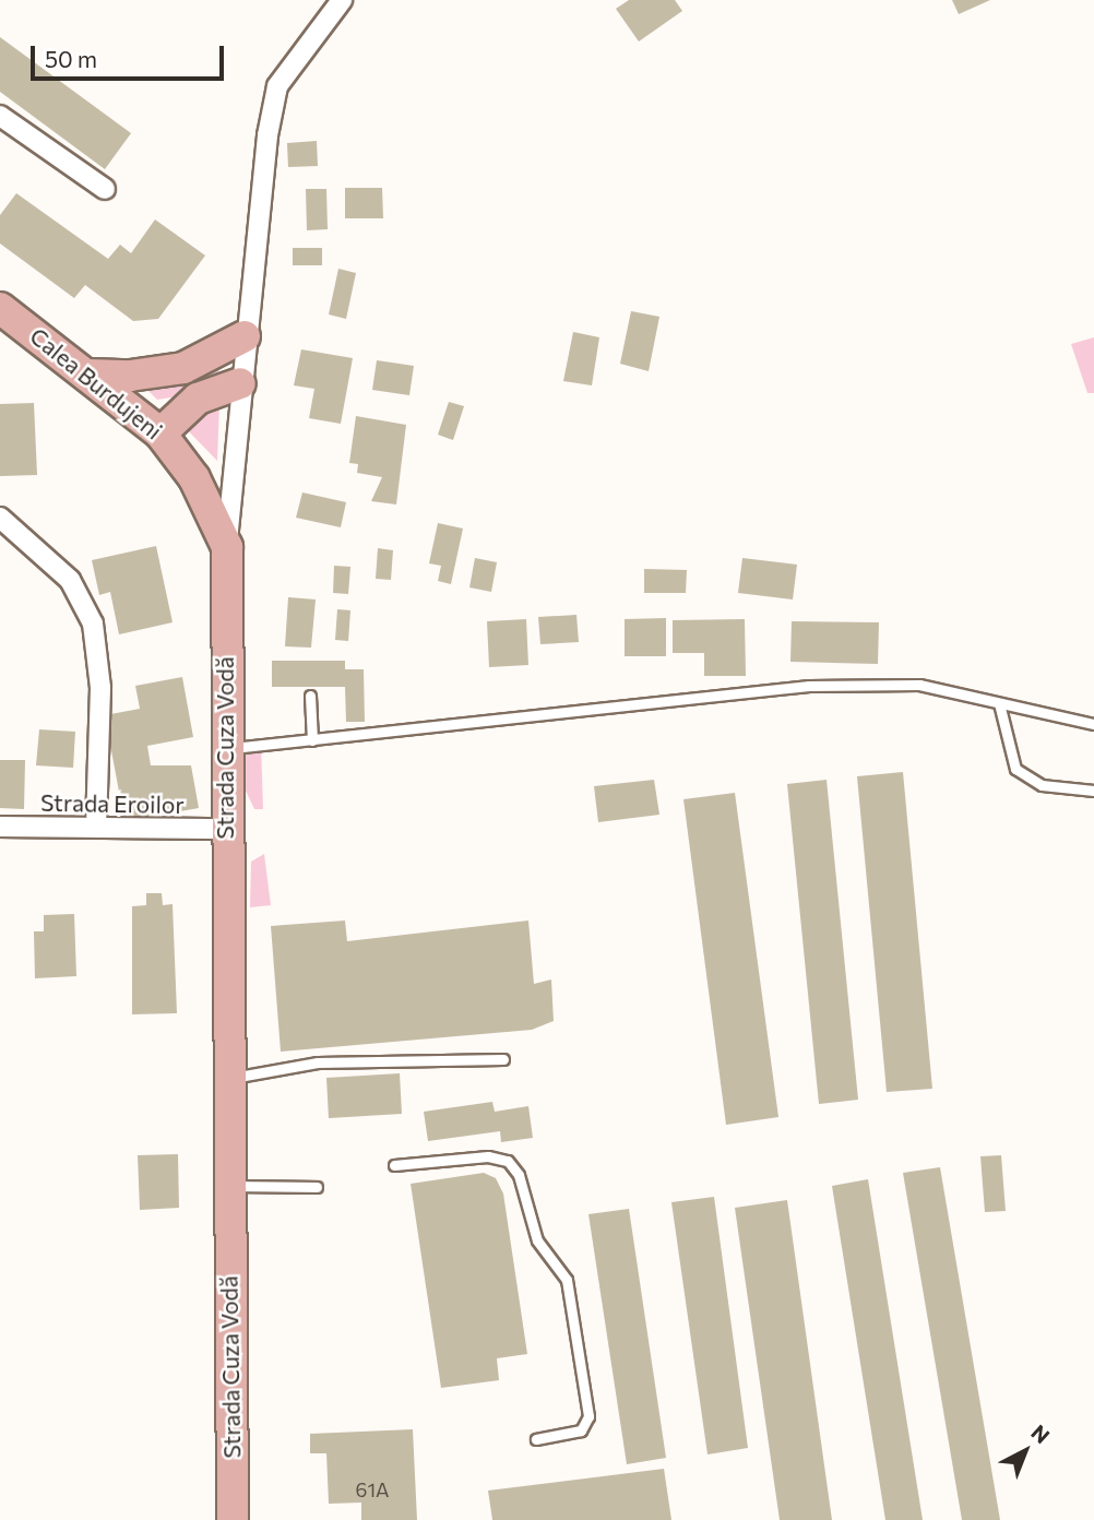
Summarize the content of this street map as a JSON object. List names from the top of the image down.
{
  "streets": {
    "main road": ["Calea Burdujeni", "Strada Cuza Vodă"],
    "street": ["Strada Eroilor"]
  },
  "crossings": [
    ["Calea Burdujeni", "Strada Cuza Vodă"],
    ["Strada Cuza Vodă", "Strada Eroilor"]
  ],
  "house_numbers": ["61A"],
  "scale_bar": "50 m",
  "north": "top right"
}
